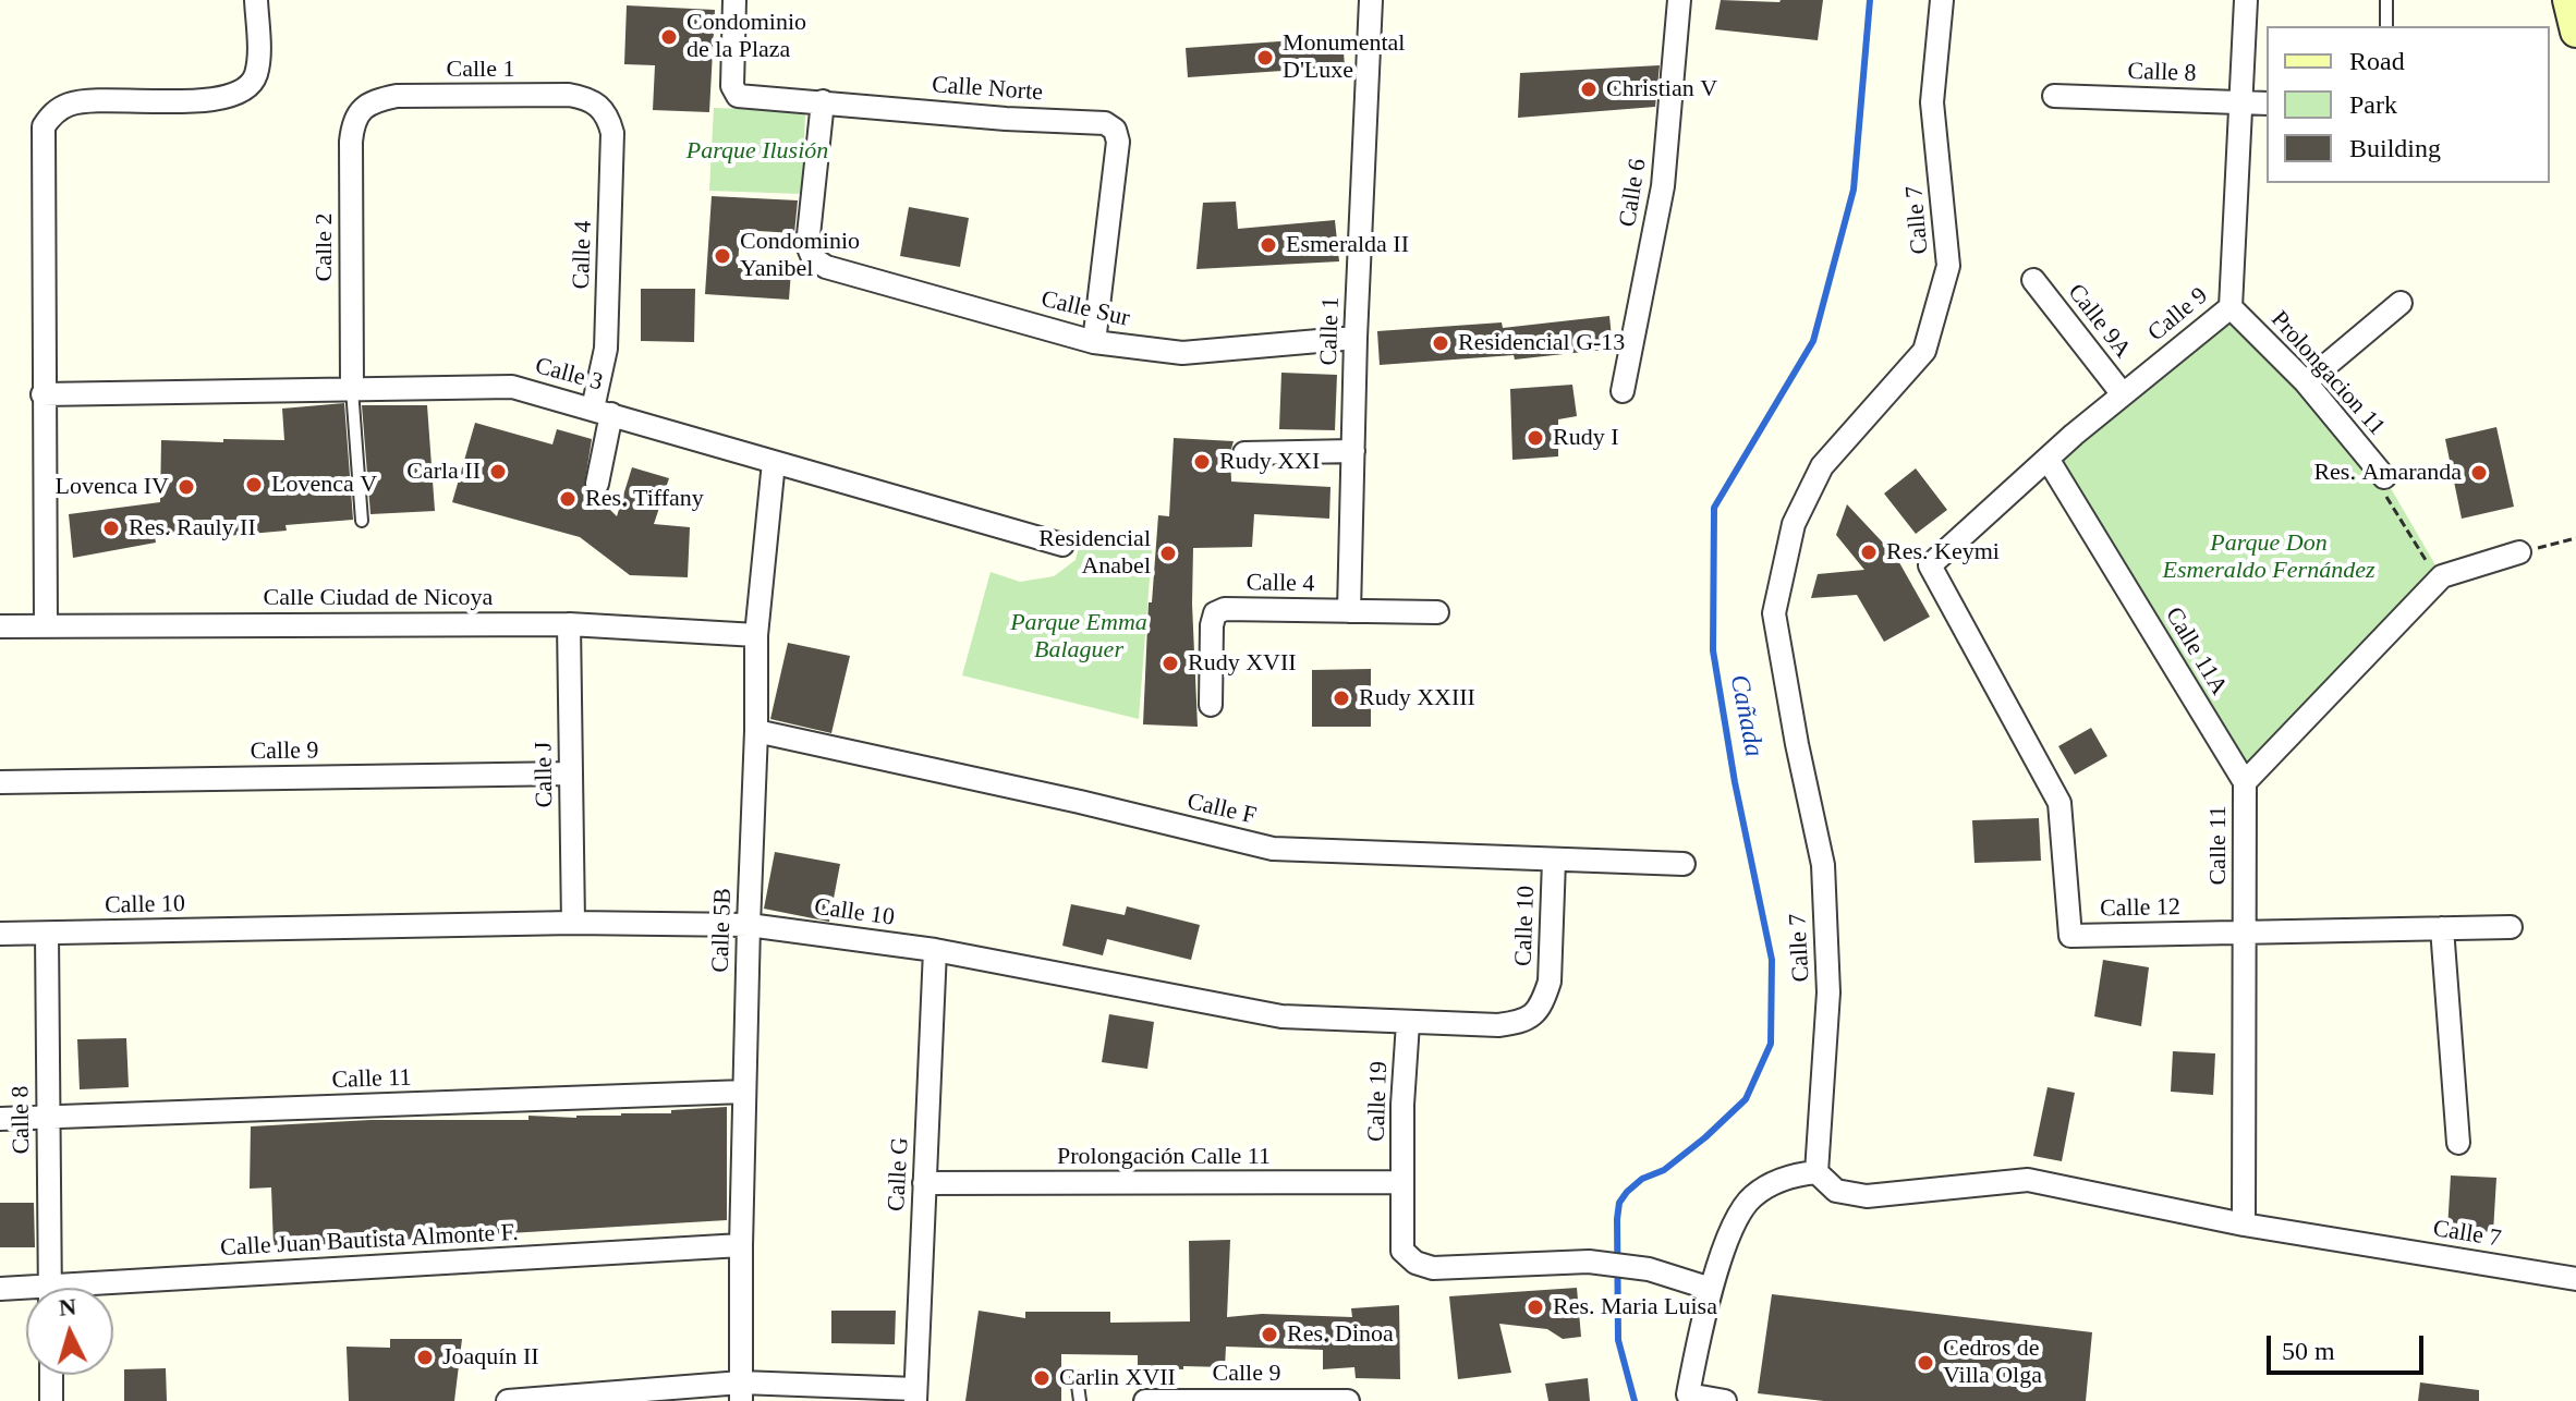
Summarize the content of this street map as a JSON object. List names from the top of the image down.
{
  "streets": {
    "street": [
      "Calle 1",
      "Calle 8",
      "Calle Norte",
      "Calle 6",
      "Calle 7",
      "Calle 2",
      "Calle 4",
      "Calle Sur",
      "Calle 9",
      "Calle 9A",
      "Prolongacion 11",
      "Calle 3",
      "Calle Ciudad de Nicoya",
      "Calle 11A",
      "Calle J",
      "Calle F",
      "Calle 11",
      "Calle 10",
      "Calle 12",
      "Calle 5B",
      "Calle 19",
      "Prolongación Calle 11",
      "Calle G",
      "Calle Juan Bautista Almonte F."
    ]
  },
  "crossings": [
    ["Calle 1", "Calle 2"],
    ["Calle 1", "Calle 4"],
    ["Calle 1", "Calle Sur"],
    ["Calle 8", "Calle 9"],
    ["Calle 8", "Calle 11"],
    ["Calle 8", "Calle 10"],
    ["Calle Norte", "Calle Sur"],
    ["Calle 7", "Calle 11"],
    ["Calle 2", "Calle 3"],
    ["Calle 4", "Calle 3"],
    ["Calle 9", "Calle 9A"],
    ["Calle 9", "Prolongacion 11"],
    ["Calle 9", "Calle 11A"],
    ["Calle 9", "Calle J"],
    ["Calle 9", "Calle 12"],
    ["Calle 3", "Calle 5B"],
    ["Calle Ciudad de Nicoya", "Calle J"],
    ["Calle Ciudad de Nicoya", "Calle 5B"],
    ["Calle 11A", "Calle 11"],
    ["Calle J", "Calle 10"],
    ["Calle F", "Calle 10"],
    ["Calle F", "Calle 5B"],
    ["Calle 11", "Calle 12"],
    ["Calle 11", "Calle 5B"],
    ["Calle 10", "Calle 5B"],
    ["Calle 10", "Calle 19"],
    ["Calle 10", "Calle G"],
    ["Calle 5B", "Calle Juan Bautista Almonte F."],
    ["Calle 19", "Prolongación Calle 11"],
    ["Prolongación Calle 11", "Calle G"]
  ],
  "water": ["Cañada"],
  "parks": ["Parque Ilusión", "Parque Don Esmeraldo Fernández", "Parque Emma Balaguer"],
  "places": [
    "Condominio de la Plaza",
    "Monumental D'Luxe",
    "Christian V",
    "Esmeralda II",
    "Condominio Yanibel",
    "Residencial G-13",
    "Rudy I",
    "Rudy XXI",
    "Carla II",
    "Res. Amaranda",
    "Lovenca V",
    "Lovenca IV",
    "Res. Tiffany",
    "Res. Rauly II",
    "Res. Keymi",
    "Residencial Anabel",
    "Rudy XVII",
    "Rudy XXIII",
    "Res. Maria Luisa",
    "Res. Dinoa",
    "Joaquín II",
    "Cedros de Villa Olga",
    "Carlin XVII"
  ],
  "legend": ["Road", "Park", "Building"],
  "scale_bar": "50 m",
  "north": "top"
}
